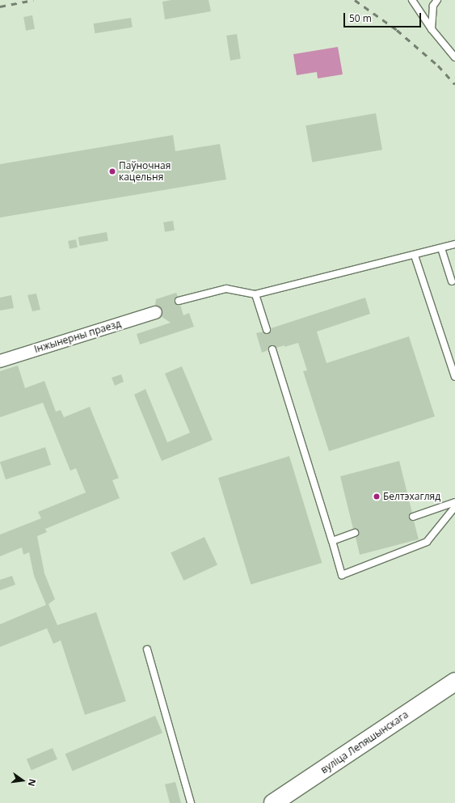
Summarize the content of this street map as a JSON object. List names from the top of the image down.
{
  "streets": {
    "main road": ["вуліца Лепяшынскага"],
    "street": ["Інжынерны праезд"]
  },
  "places": ["Паўночная кацельня", "Белтэхагляд"],
  "scale_bar": "50 m",
  "north": "right"
}
